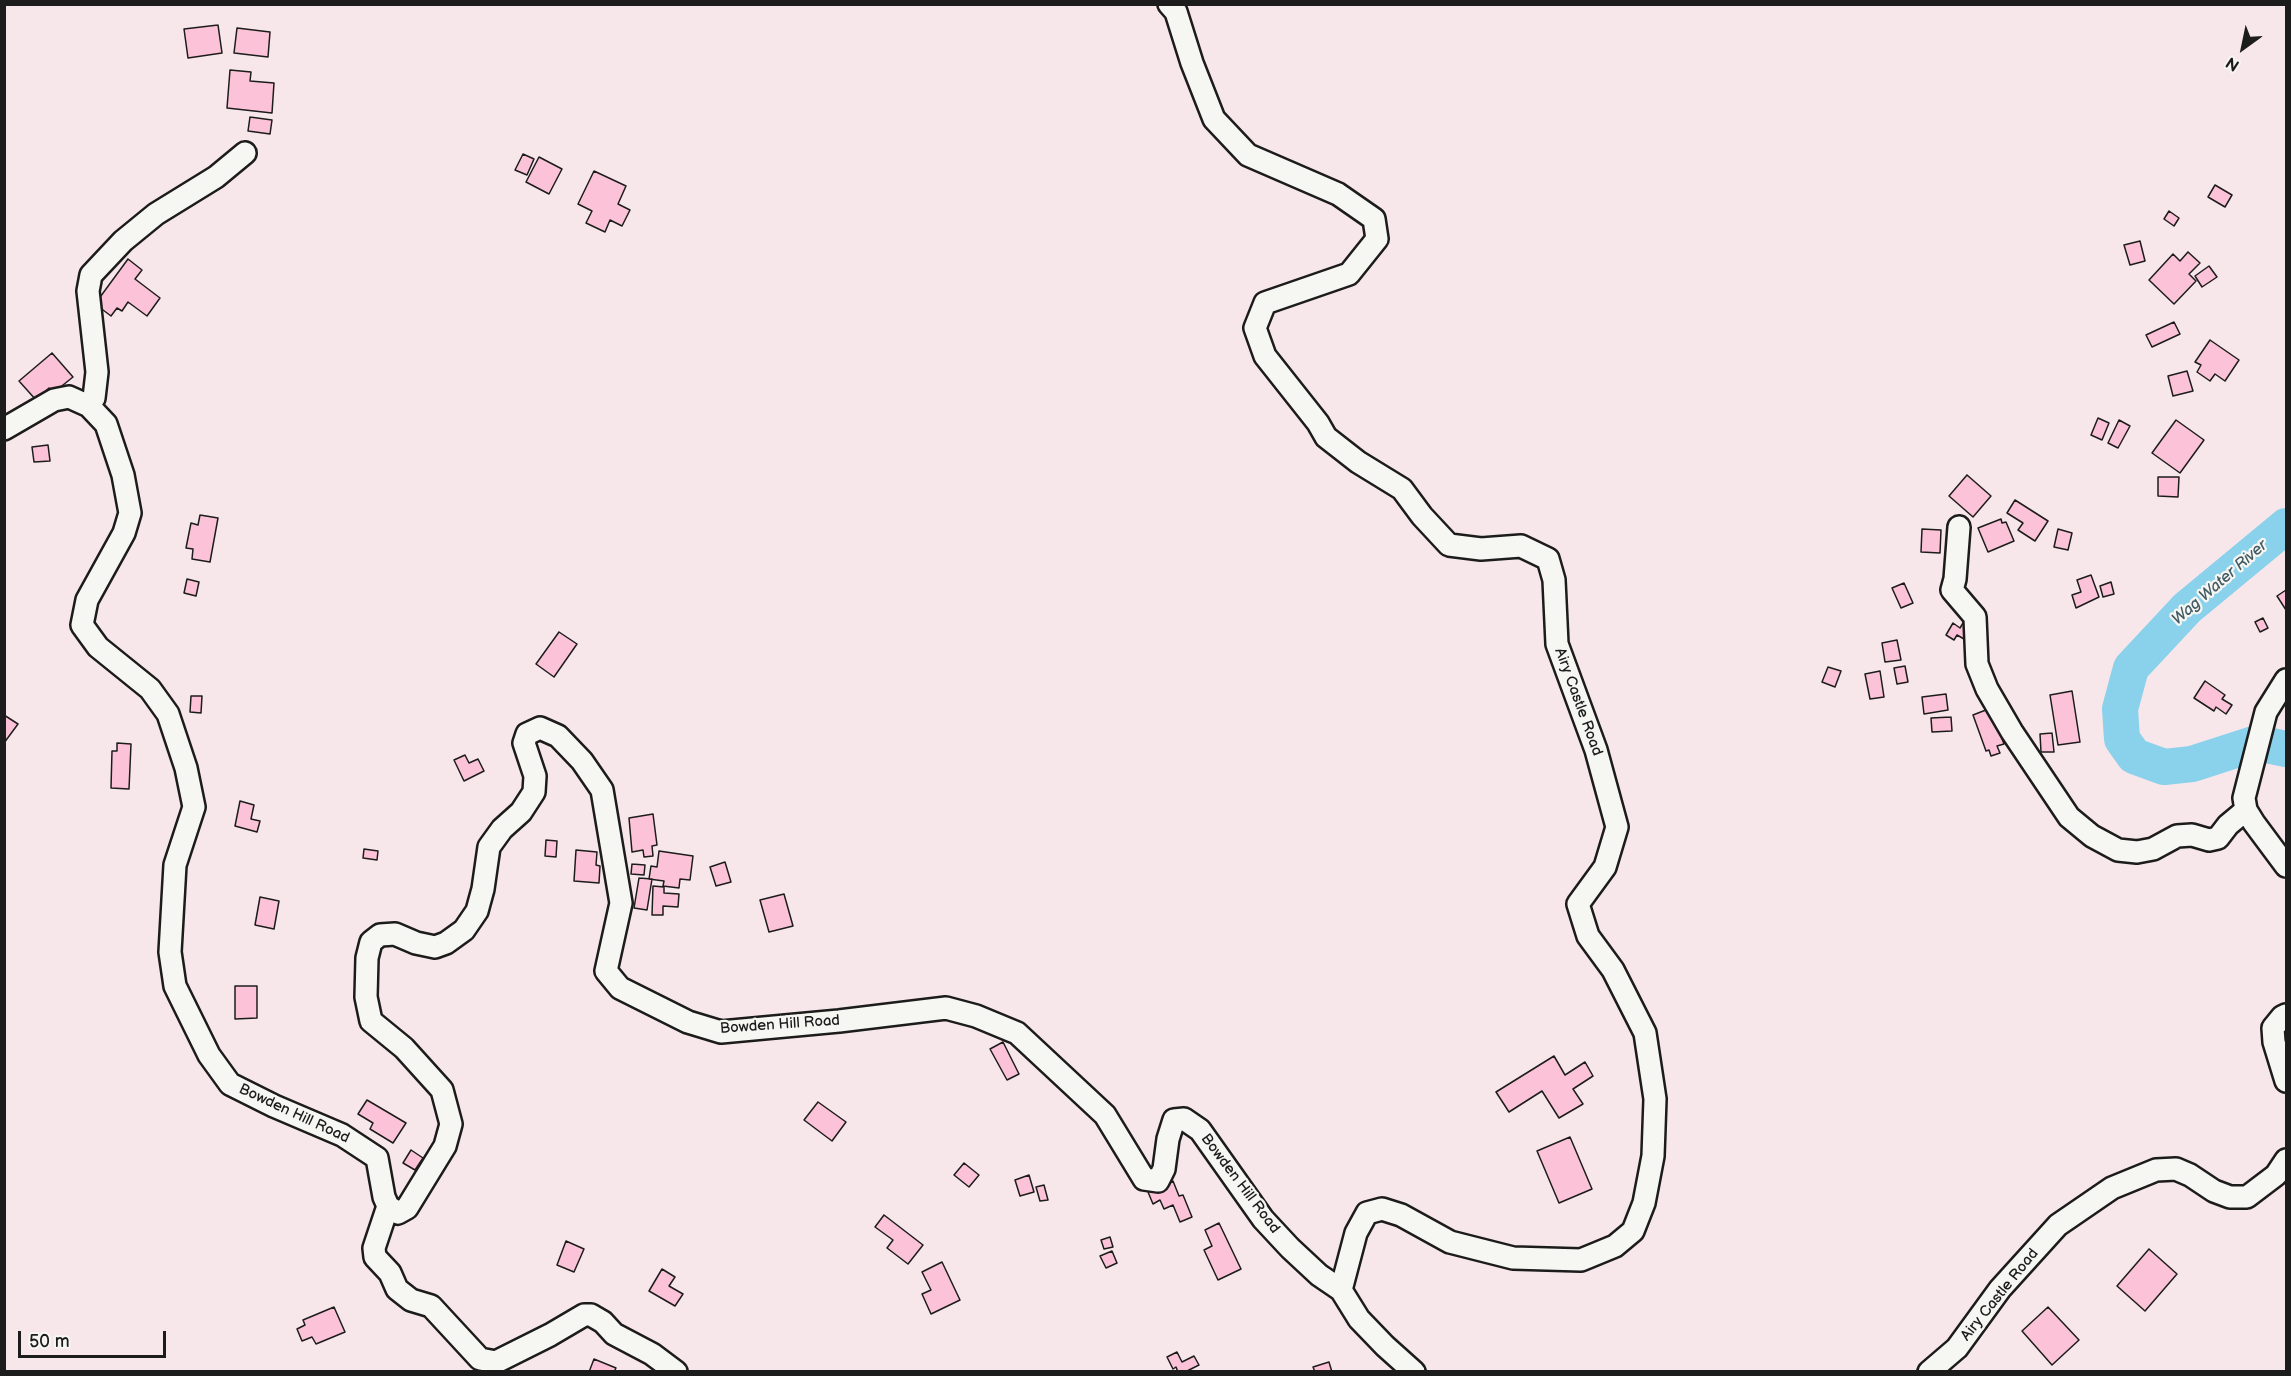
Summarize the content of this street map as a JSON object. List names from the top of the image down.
{
  "streets": {
    "street": ["Airy Castle Road", "Bowden Hill Road"]
  },
  "crossings": [
    ["Airy Castle Road", "Bowden Hill Road"]
  ],
  "water": ["Wag Water River"],
  "scale_bar": "50 m",
  "north": "bottom left"
}
